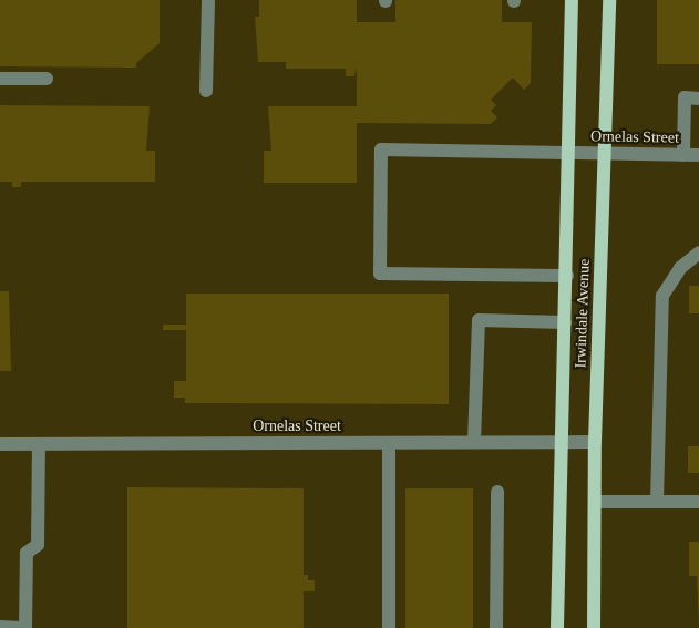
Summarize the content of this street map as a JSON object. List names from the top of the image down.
{
  "streets": {
    "main road": ["Irwindale Avenue"],
    "street": ["Ornelas Street"]
  },
  "crossings": [
    ["Ornelas Street", "Irwindale Avenue"]
  ]
}
